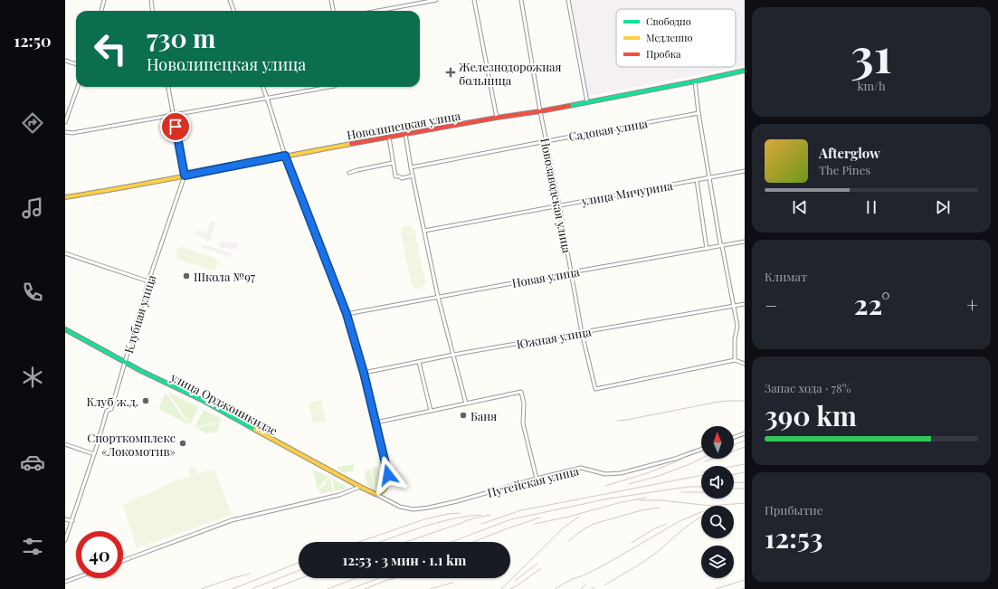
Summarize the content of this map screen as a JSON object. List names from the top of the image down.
{
  "streets": {
    "street": [
      "Новолипецкая улица",
      "Садовая улица",
      "улица Мичурина",
      "Новозаводская улица",
      "Новая улица",
      "Клубная улица",
      "Южная улица",
      "улица Орджоникидзе",
      "Путейская улица"
    ]
  },
  "crossings": [
    ["Новолипецкая улица", "Новозаводская улица"],
    ["Новолипецкая улица", "Клубная улица"],
    ["Садовая улица", "Новозаводская улица"],
    ["улица Мичурина", "Новозаводская улица"],
    ["Новозаводская улица", "Новая улица"],
    ["Новозаводская улица", "Южная улица"],
    ["Клубная улица", "улица Орджоникидзе"],
    ["улица Орджоникидзе", "Путейская улица"]
  ],
  "places": {
    "health": ["Железнодорожная больница"],
    "other": [
      "Школа №97",
      "Клуб ж.д.",
      "Баня",
      "Спорткомплекс «Локомотив»"
    ]
  },
  "legend": ["Свободно", "Медленно", "Пробка"],
  "north": "top",
  "page": {
    "tabs": "12:50",
    "tile": [
      ["31", "km/h"],
      "Климат",
      ["Запас хода · 78%", "390 km"],
      ["Прибытие", "12:53"]
    ],
    "turn": ["730 m", "Новолипецкая улица"],
    "song": ["Afterglow", "The Pines"],
    "heat": ["−", "22°", "+"],
    "limit": "40",
    "trip": "12:53 · 3 мин · 1.1 km"
  }
}
